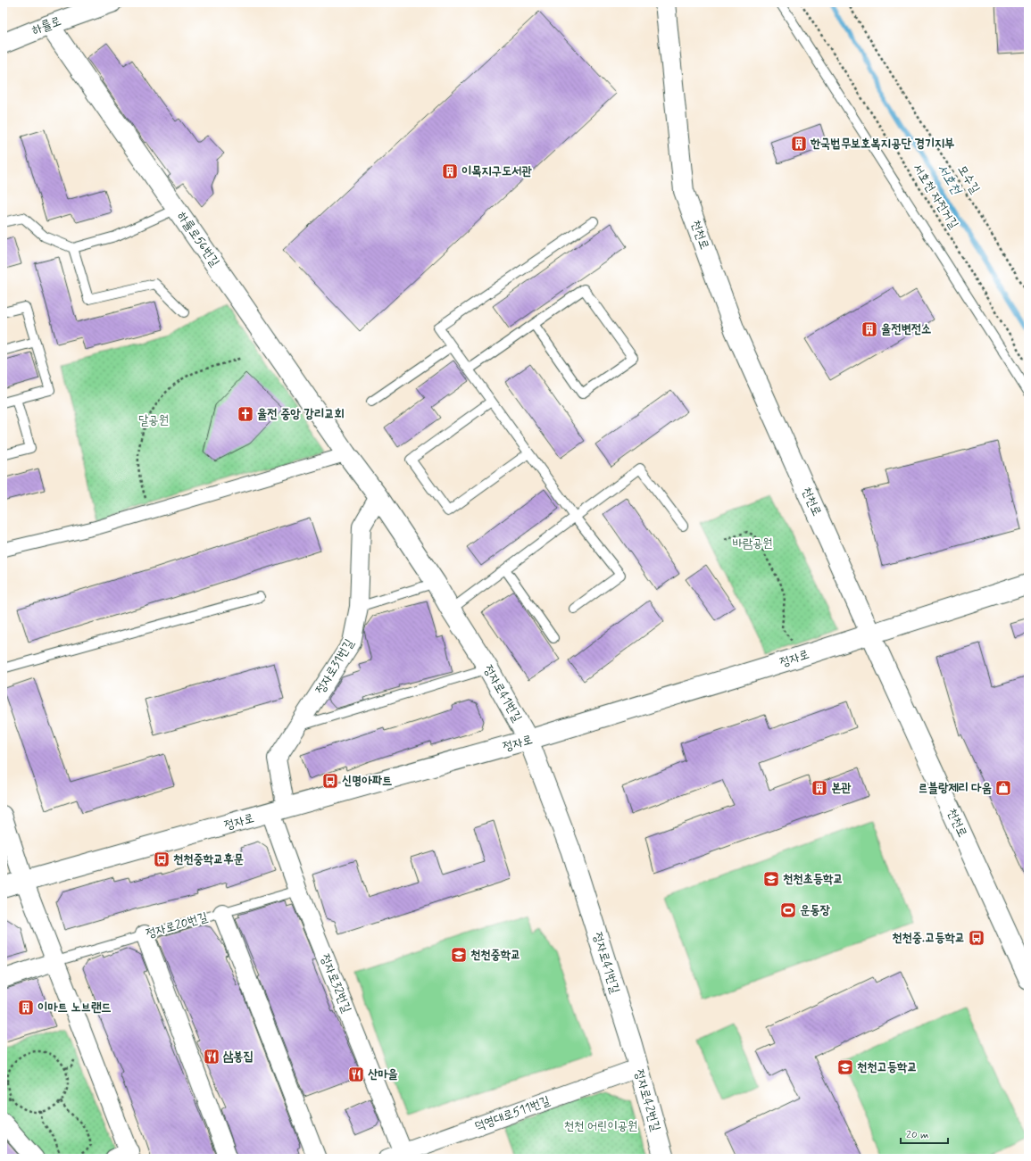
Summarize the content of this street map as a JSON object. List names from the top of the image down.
{
  "streets": {
    "street": [
      "하률로",
      "천천로",
      "하률로56번길",
      "정자로",
      "정자로31번길",
      "정자로41번길",
      "정자로32번길",
      "정자로42번길",
      "덕영대로511번길"
    ],
    "lane": ["정자로20번길"],
    "path": ["모수길", "서호천 자전거길"]
  },
  "crossings": [
    ["하률로", "하률로56번길"],
    ["천천로", "정자로"],
    ["하률로56번길", "정자로41번길"],
    ["정자로", "정자로31번길"],
    ["정자로", "정자로41번길"],
    ["정자로", "정자로32번길"],
    ["정자로31번길", "정자로41번길"],
    ["정자로31번길", "정자로32번길"],
    ["정자로41번길", "정자로42번길"],
    ["정자로20번길", "정자로32번길"],
    ["정자로32번길", "덕영대로511번길"],
    ["정자로42번길", "덕영대로511번길"]
  ],
  "water": ["서호천"],
  "parks": ["달공원", "바람공원", "천천 어린이공원"],
  "places": {
    "building": [
      "한국법무보호복지공단 경기지부",
      "이목지구도서관",
      "율전변전소",
      "본관",
      "이마트 노브랜드"
    ],
    "church": ["율전 중앙 강리교회"],
    "bus stop": ["신명아파트", "천천중학교후문", "천천중.고등학교"],
    "shop": ["르블랑제리 다움"],
    "school or university": ["천천초등학교", "천천중학교", "천천고등학교"],
    "sports": ["운동장"],
    "restaurant": ["삼봉집", "산마을"]
  },
  "scale_bar": "20 m"
}
